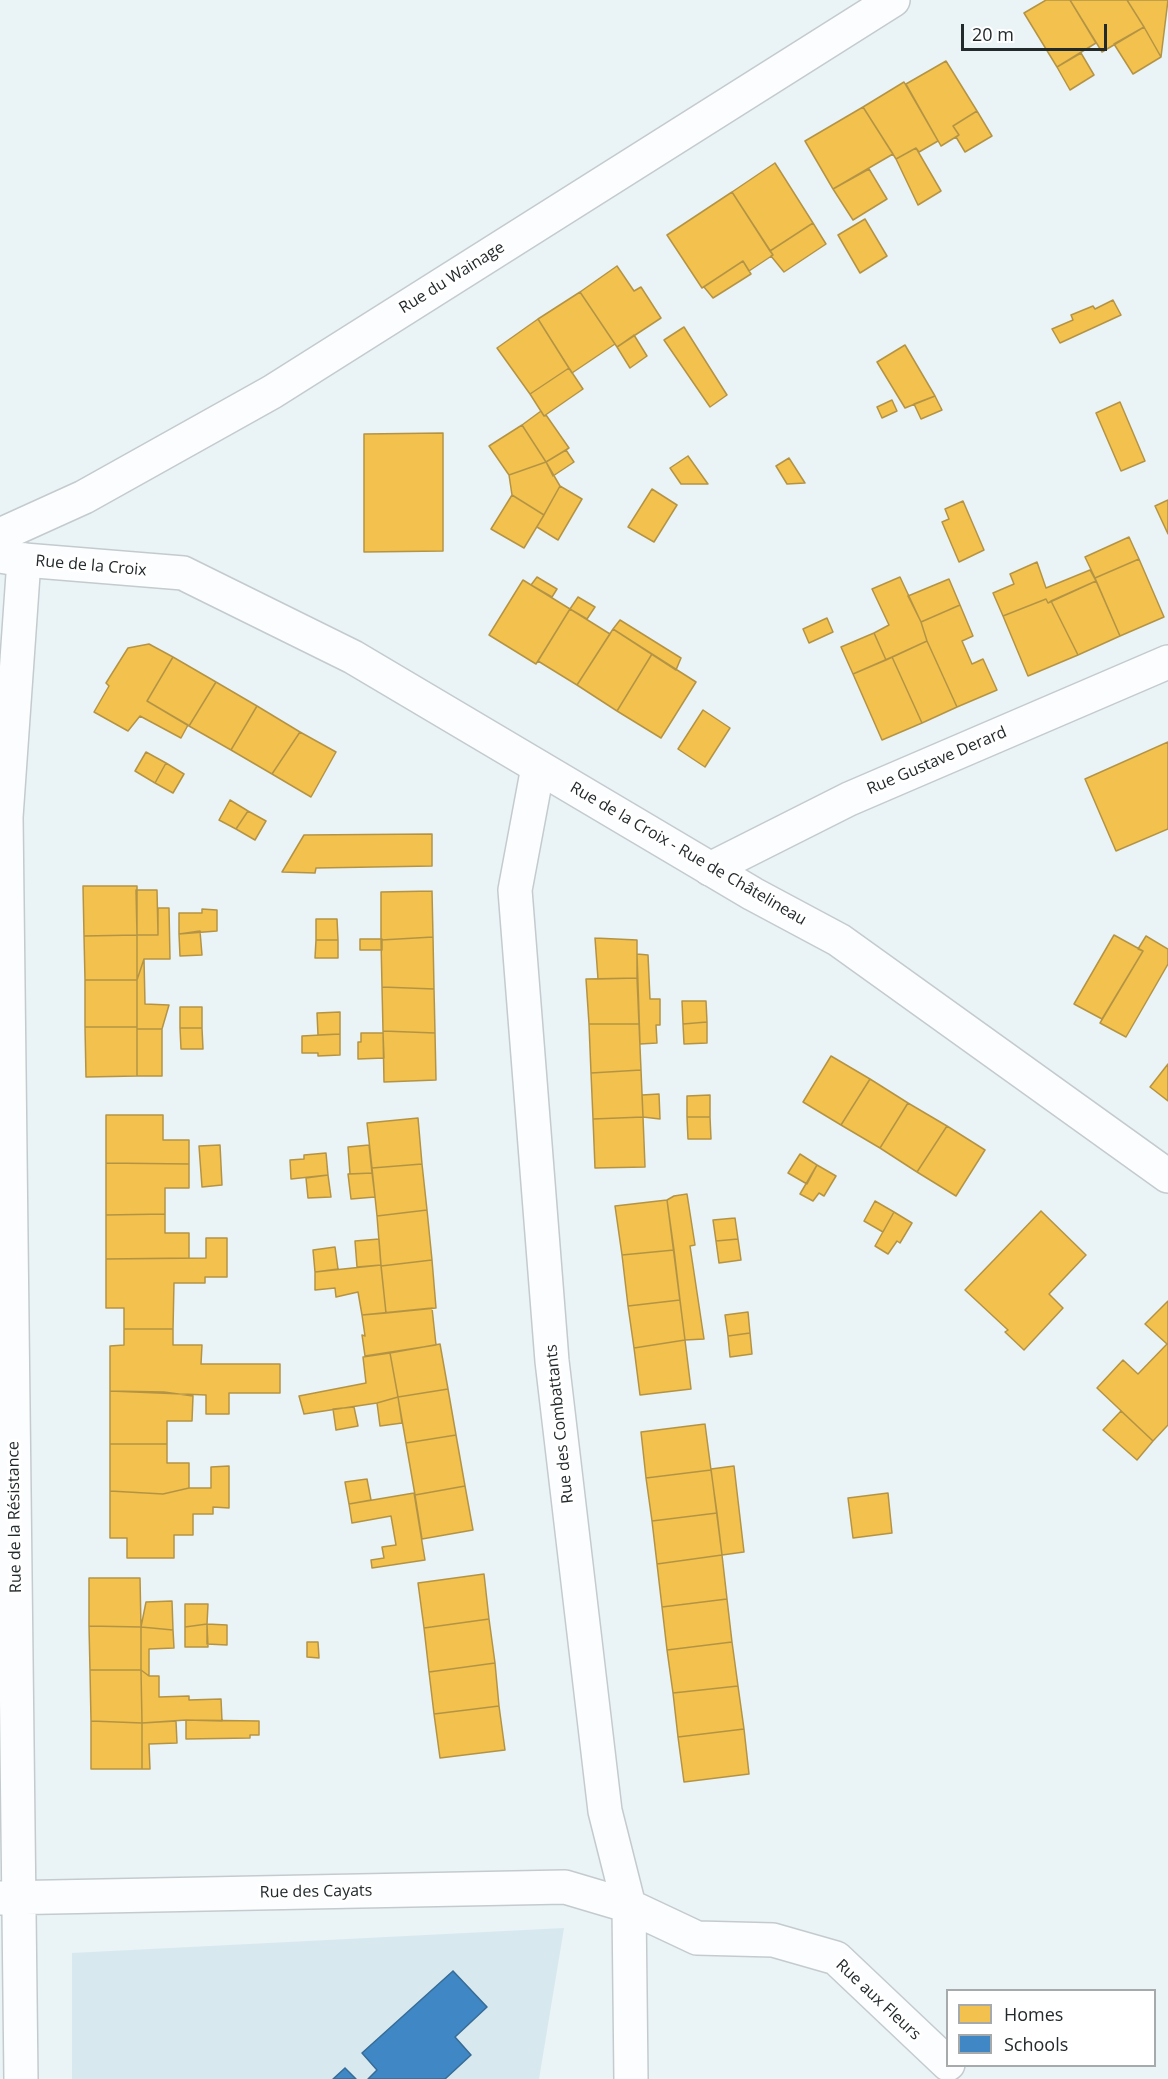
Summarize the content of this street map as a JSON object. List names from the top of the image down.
{
  "streets": {
    "street": [
      "Rue du Wainage",
      "Rue de la Croix",
      "Rue Gustave Derard",
      "Rue de la Croix - Rue de Châtelineau",
      "Rue des Combattants",
      "Rue de la Résistance",
      "Rue des Cayats",
      "Rue aux Fleurs"
    ]
  },
  "crossings": [
    ["Rue de la Croix", "Rue de la Croix - Rue de Châtelineau"],
    ["Rue de la Croix", "Rue de la Résistance"],
    ["Rue Gustave Derard", "Rue de la Croix - Rue de Châtelineau"],
    ["Rue de la Croix - Rue de Châtelineau", "Rue des Combattants"],
    ["Rue des Combattants", "Rue des Cayats"],
    ["Rue des Combattants", "Rue aux Fleurs"],
    ["Rue de la Résistance", "Rue des Cayats"],
    ["Rue des Cayats", "Rue aux Fleurs"]
  ],
  "legend": ["Homes", "Schools"],
  "scale_bar": "20 m"
}
